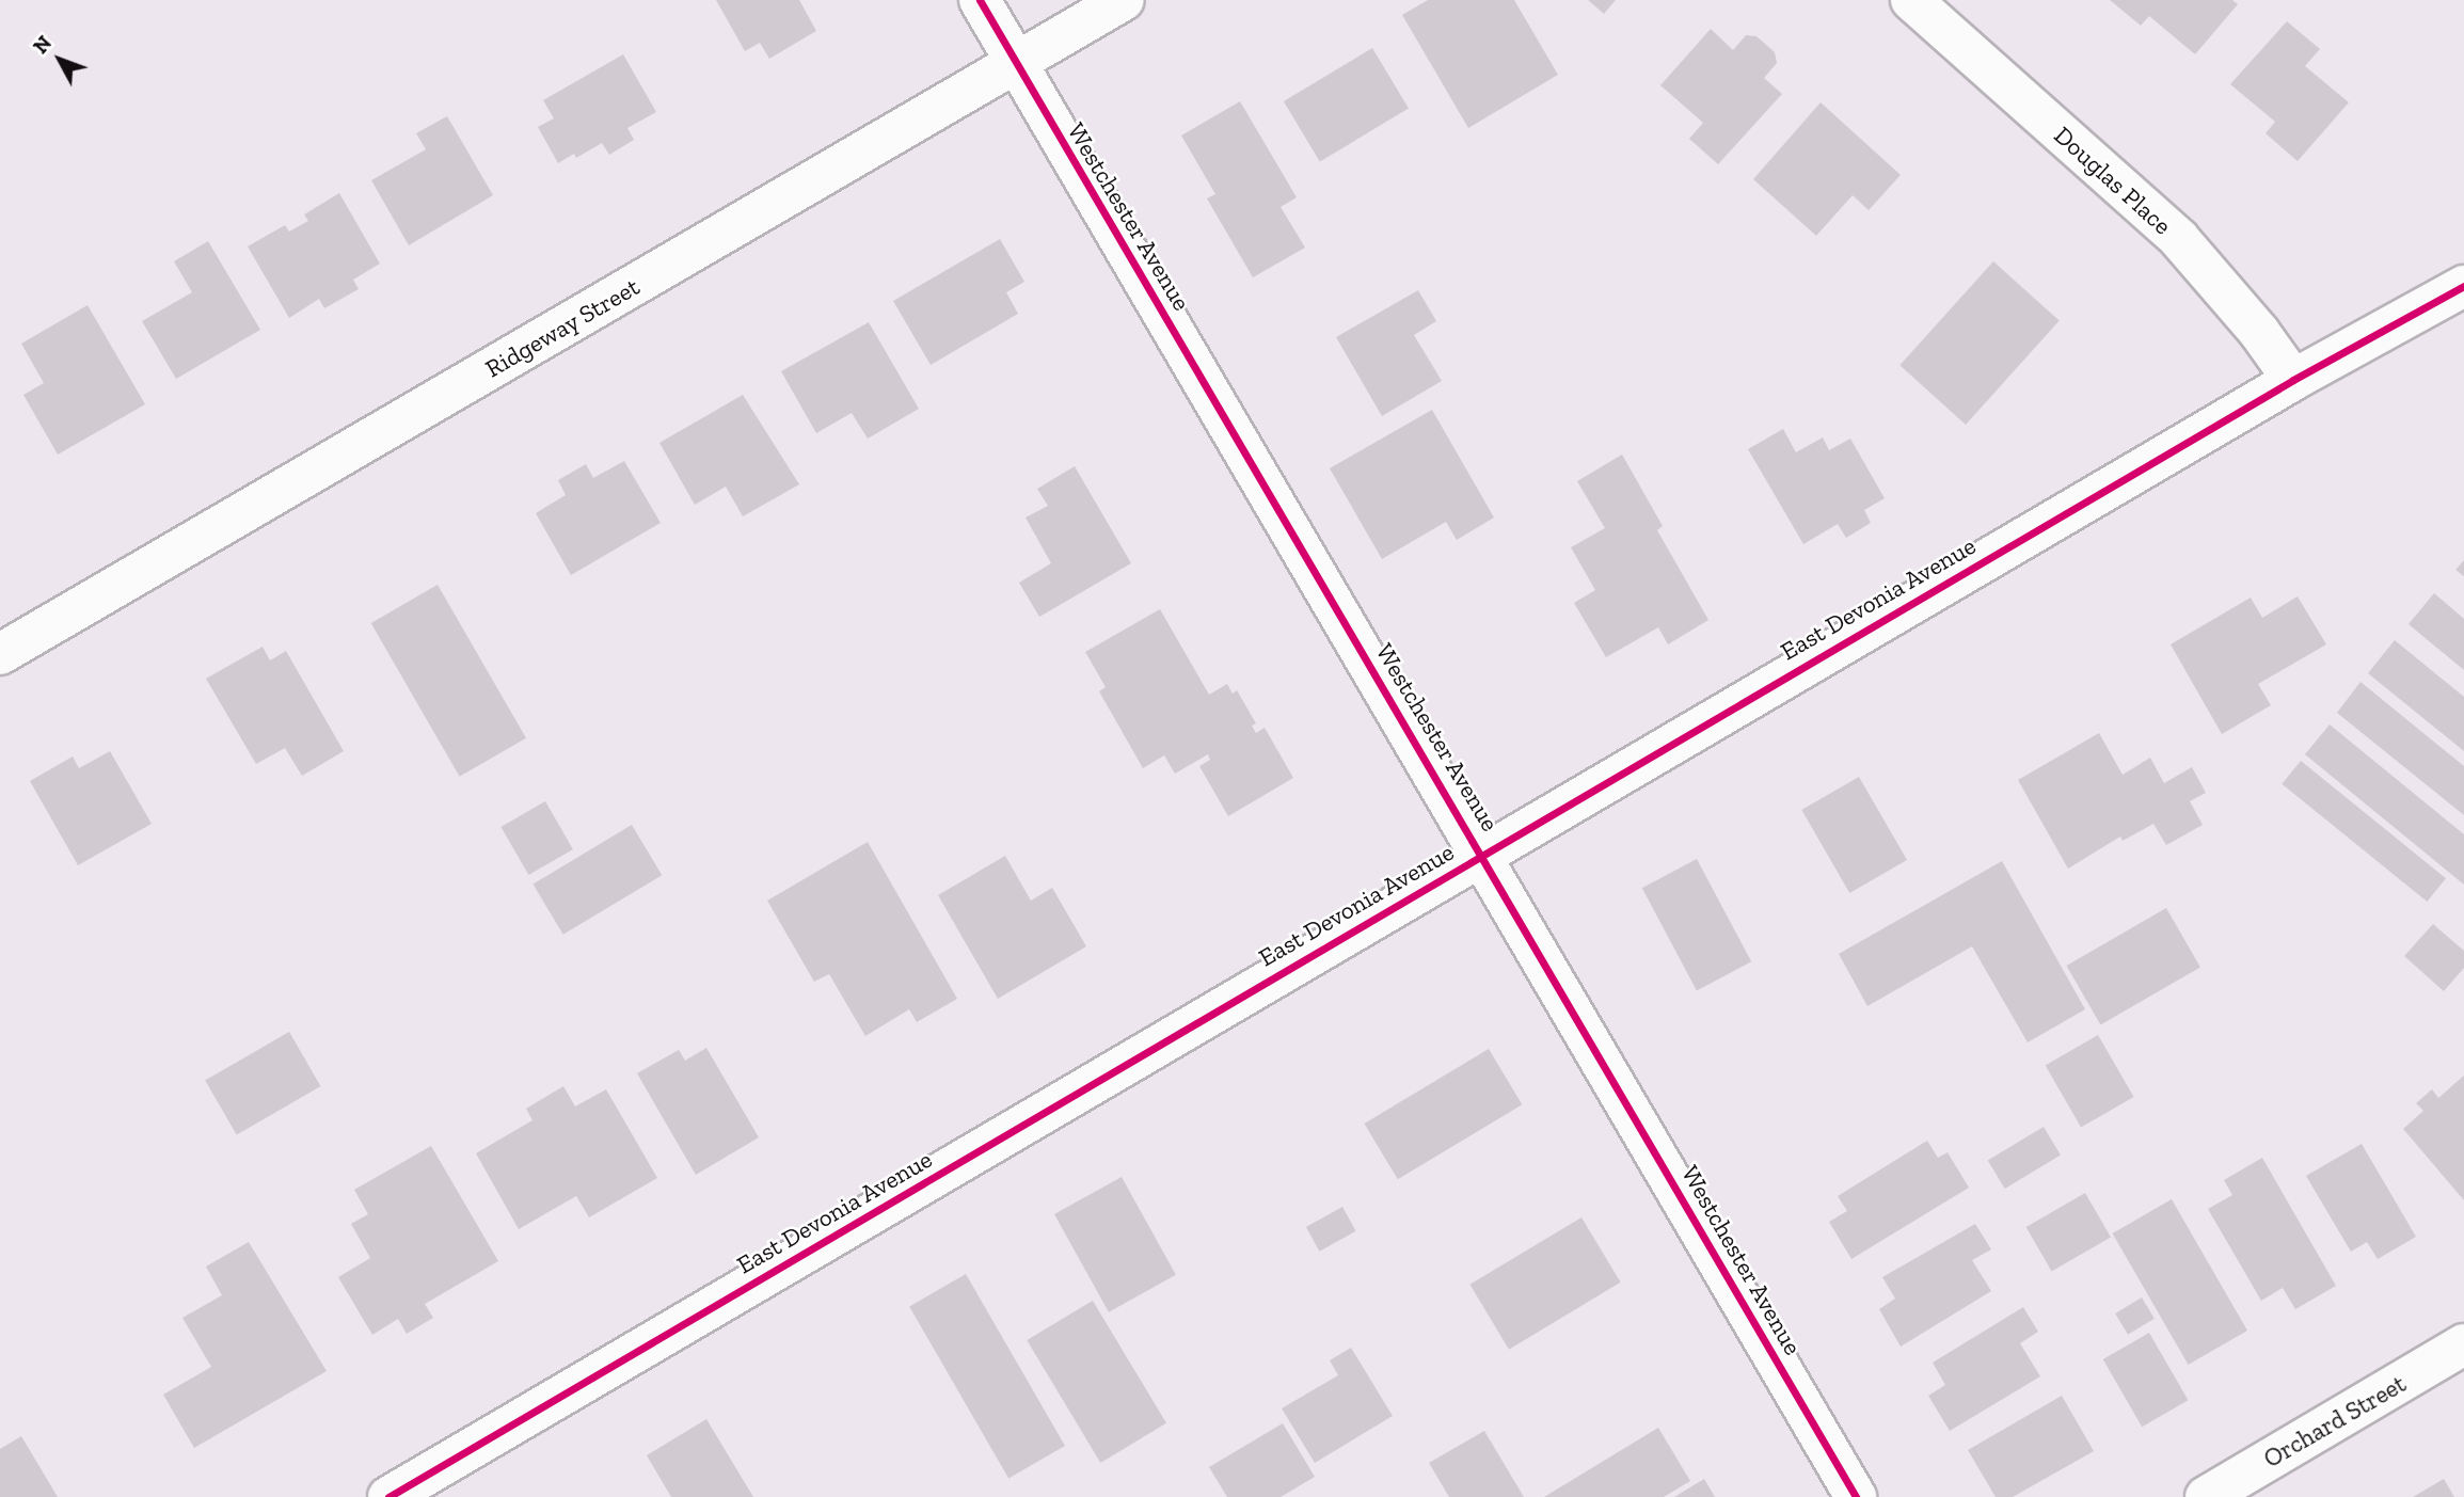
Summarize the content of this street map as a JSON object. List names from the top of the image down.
{
  "streets": {
    "street": [
      "Douglas Place",
      "Westchester Avenue",
      "Ridgeway Street",
      "East Devonia Avenue",
      "Orchard Street"
    ]
  },
  "crossings": [
    ["Douglas Place", "East Devonia Avenue"],
    ["Westchester Avenue", "Ridgeway Street"],
    ["Westchester Avenue", "East Devonia Avenue"]
  ],
  "north": "top left"
}
